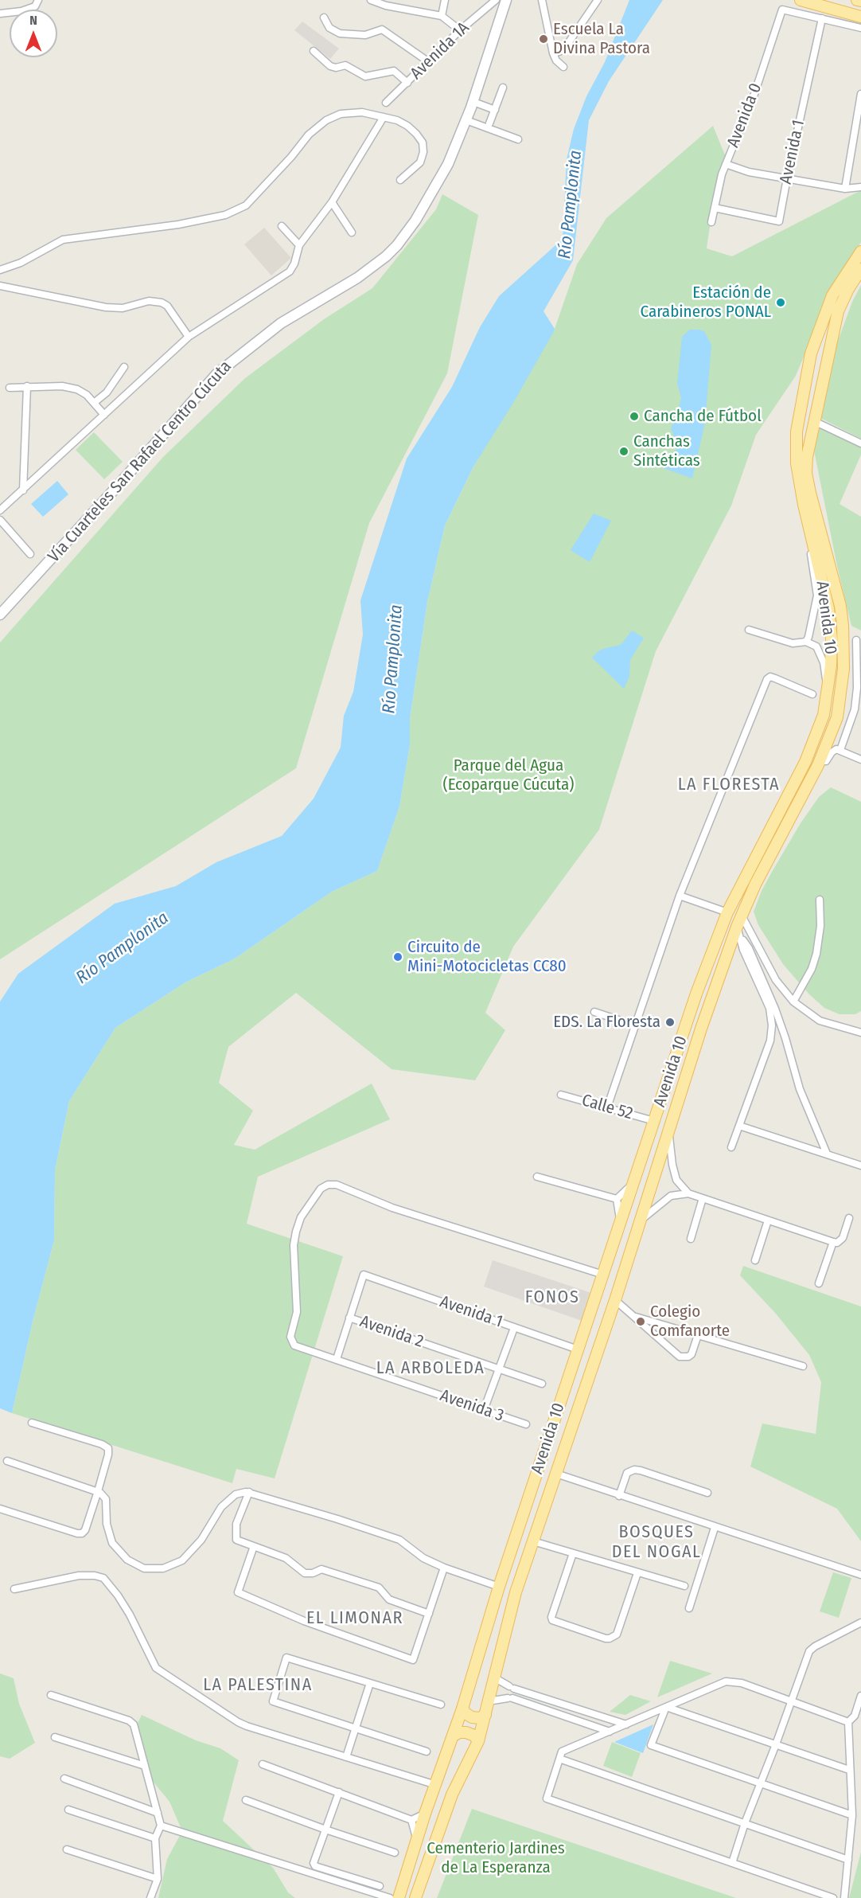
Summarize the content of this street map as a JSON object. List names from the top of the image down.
{
  "streets": {
    "main road": ["Vía Cuarteles San Rafael Centro Cúcuta", "Avenida 10"],
    "street": [
      "Avenida 1A",
      "Avenida 0",
      "Avenida 1",
      "Calle 52",
      "Avenida 2",
      "Avenida 3"
    ]
  },
  "crossings": [
    ["Avenida 0", "Avenida 1"],
    ["Avenida 1", "Avenida 10"],
    ["Avenida 1", "Avenida 2"],
    ["Avenida 10", "Calle 52"],
    ["Avenida 10", "Avenida 3"]
  ],
  "districts": [
    "LA FLORESTA",
    "FONOS",
    "LA ARBOLEDA",
    "BOSQUES DEL NOGAL",
    "EL LIMONAR",
    "LA PALESTINA"
  ],
  "water": ["Río Pamplonita"],
  "parks": ["Parque del Agua (Ecoparque Cúcuta)", "Cementerio Jardines de La Esperanza"],
  "places": [
    "Escuela La Divina Pastora",
    "Estación de Carabineros PONAL",
    "Cancha de Fútbol",
    "Canchas Sintéticas",
    "Circuito de Mini-Motocicletas CC80",
    "EDS. La Floresta",
    "Colegio Comfanorte"
  ],
  "north": "top"
}
